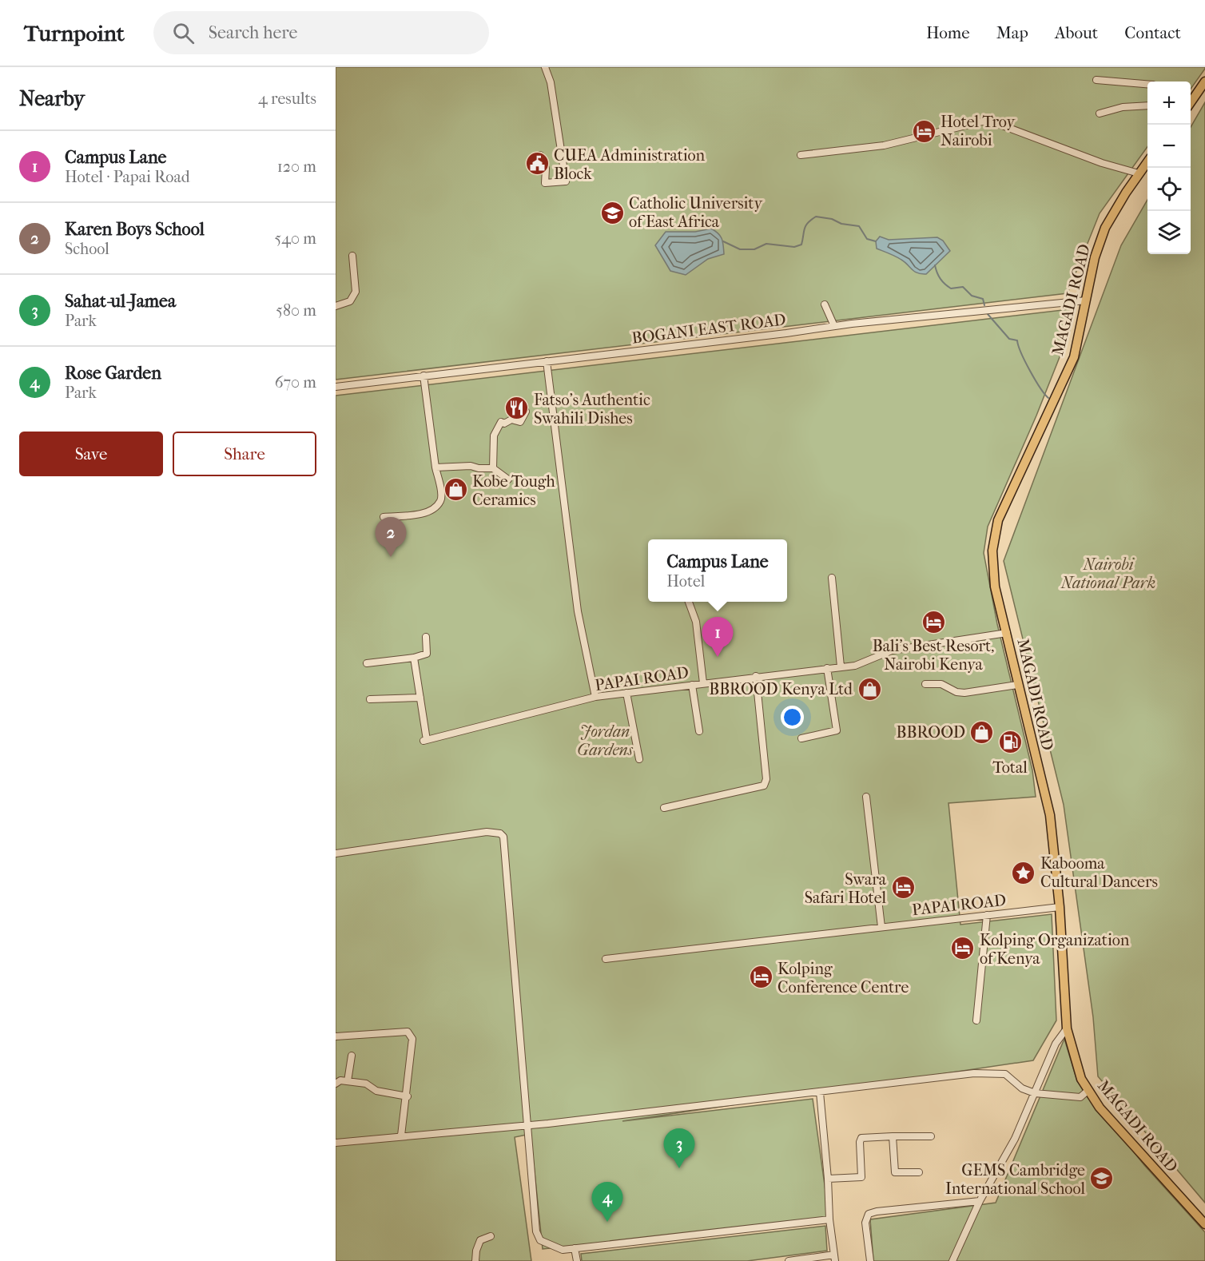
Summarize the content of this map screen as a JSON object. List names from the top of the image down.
{
  "streets": {
    "highway": ["MAGADI ROAD"],
    "street": ["BOGANI EAST ROAD", "PAPAI ROAD"]
  },
  "crossings": [
    ["MAGADI ROAD", "BOGANI EAST ROAD"],
    ["MAGADI ROAD", "PAPAI ROAD"]
  ],
  "parks": ["Nairobi National Park", "Jordan Gardens"],
  "places": {
    "hotel": [
      "Hotel Troy Nairobi",
      "Bali's Best Resort, Nairobi Kenya",
      "Swara Safari Hotel",
      "Kolping Organization of Kenya",
      "Kolping Conference Centre"
    ],
    "public building": ["CUEA Administration Block"],
    "school or university": ["Catholic University of East Africa", "GEMS Cambridge International School"],
    "restaurant": ["Fatso's Authentic Swahili Dishes"],
    "shop": ["Kobe Tough Ceramics", "BBROOD Kenya Ltd", "BBROOD"],
    "fuel station": ["Total"],
    "place": ["Kabooma Cultural Dancers"]
  },
  "page": {
    "header": "Turnpoint",
    "search": "Search here",
    "nav": [
      "Home",
      "Map",
      "About",
      "Contact"
    ],
    "heading": ["Nearby", "4 results"],
    "map_buttons": ["+", "−"],
    "list": [
      {
        "mark": "1",
        "name": "Campus Lane",
        "note": "Hotel · Papai Road",
        "value": "120 m"
      },
      {
        "mark": "2",
        "name": "Karen Boys School",
        "note": "School",
        "value": "540 m"
      },
      {
        "mark": "3",
        "name": "Sahat-ul-Jamea",
        "note": "Park",
        "value": "580 m"
      },
      {
        "mark": "4",
        "name": "Rose Garden",
        "note": "Park",
        "value": "670 m"
      }
    ],
    "buttons": ["Save", "Share"],
    "pins": [
      "2",
      "1",
      "3",
      "4"
    ],
    "popup": ["Campus Lane", "Hotel"]
  }
}
